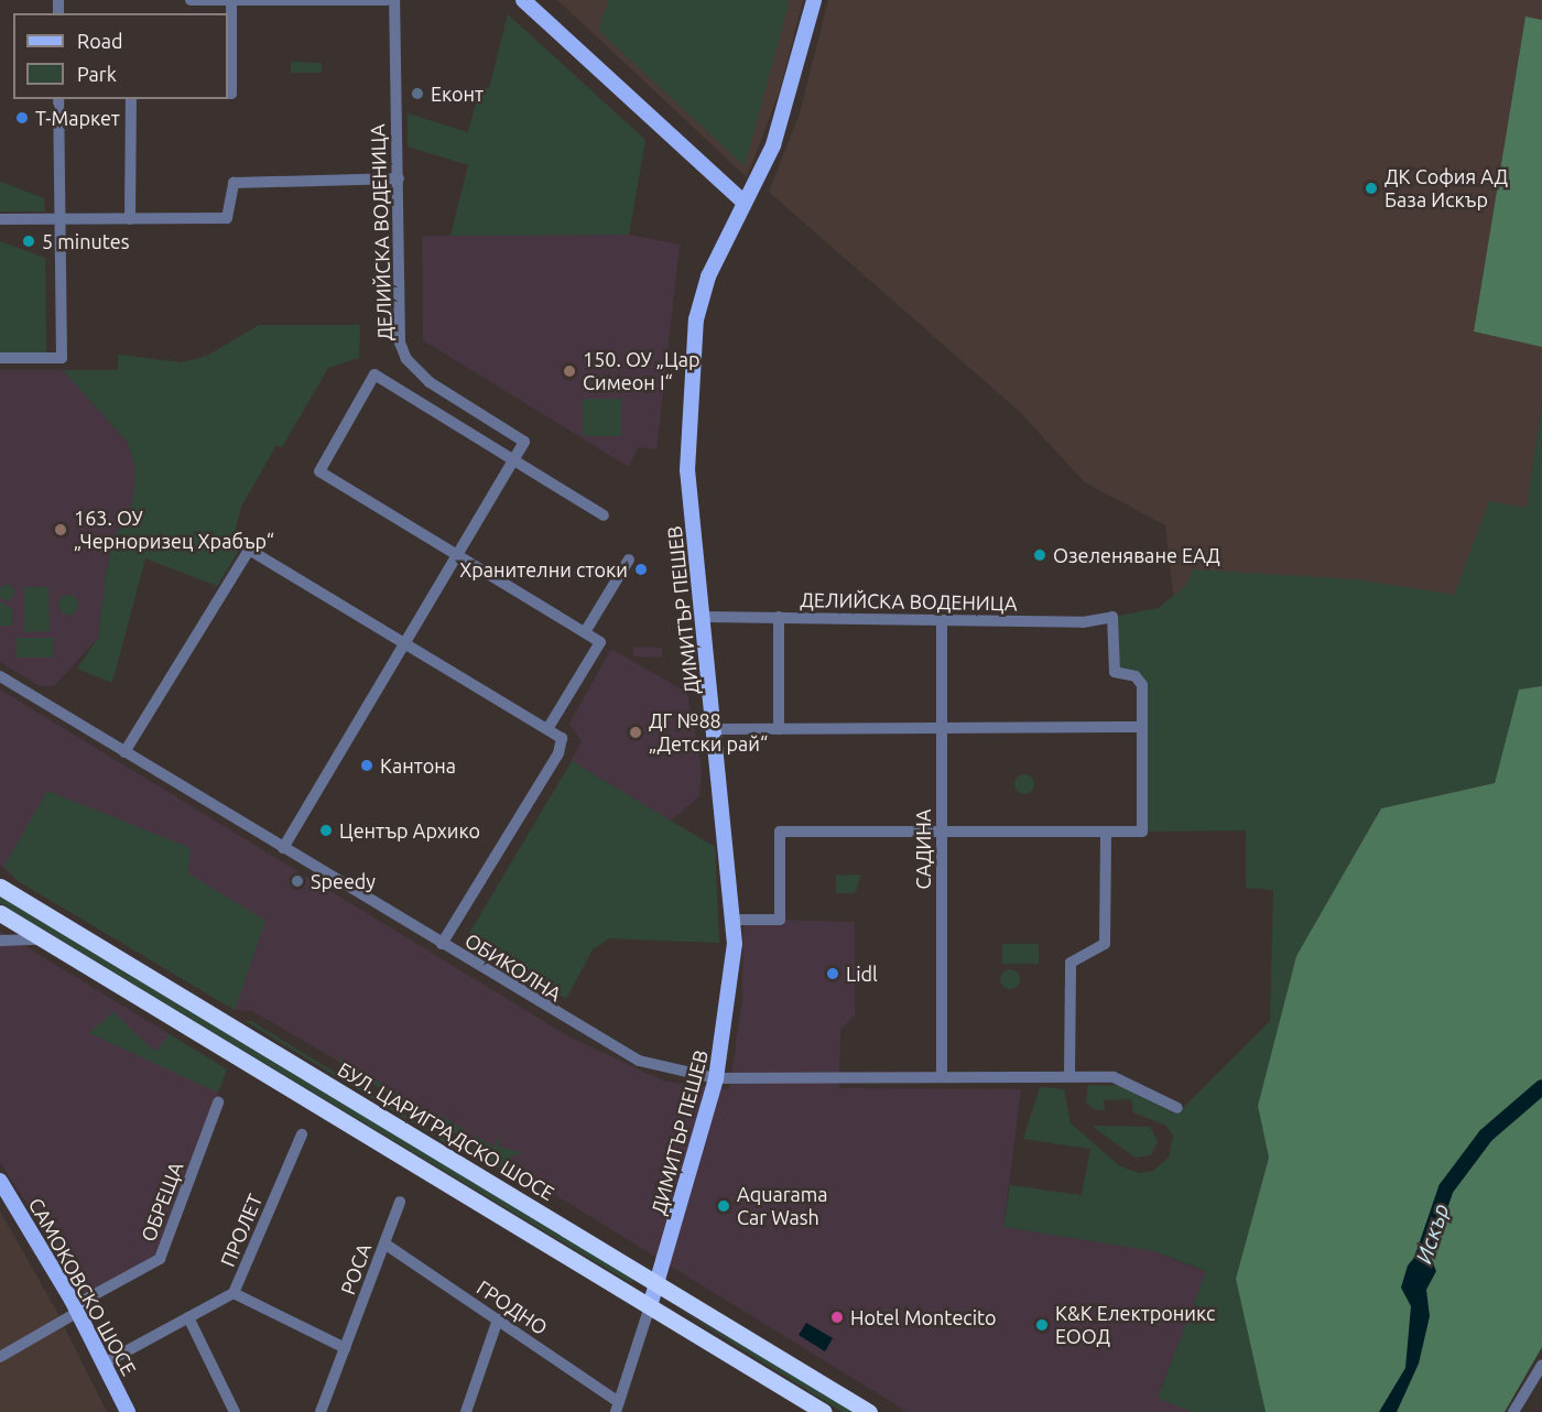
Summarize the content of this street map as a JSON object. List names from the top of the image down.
{
  "streets": {
    "highway": ["БУЛ. ЦАРИГРАДСКО ШОСЕ"],
    "main road": ["ДИМИТЪР ПЕШЕВ", "САМОКОВСКО ШОСЕ"],
    "street": [
      "ДЕЛИЙСКА ВОДЕНИЦА",
      "САДИНА",
      "ОБИКОЛНА",
      "ОБРЕЩА",
      "ПРОЛЕТ",
      "РОСА",
      "ГРОДНО"
    ]
  },
  "crossings": [
    ["ДЕЛИЙСКА ВОДЕНИЦА", "ДИМИТЪР ПЕШЕВ"],
    ["ДЕЛИЙСКА ВОДЕНИЦА", "САДИНА"],
    ["ДИМИТЪР ПЕШЕВ", "ОБИКОЛНА"],
    ["ДИМИТЪР ПЕШЕВ", "БУЛ. ЦАРИГРАДСКО ШОСЕ"],
    ["САДИНА", "ОБИКОЛНА"],
    ["ОБРЕЩА", "САМОКОВСКО ШОСЕ"],
    ["ПРОЛЕТ", "САМОКОВСКО ШОСЕ"],
    ["РОСА", "ГРОДНО"]
  ],
  "water": ["Искър"],
  "places": [
    "Еконт",
    "Т-Маркет",
    "ДК София АД База Искър",
    "5 minutes",
    "150. ОУ „Цар Симеон I“",
    "163. ОУ „Черноризец Храбър“",
    "Озеленяване ЕАД",
    "Хранителни стоки",
    "ДГ №88 „Детски рай“",
    "Кантона",
    "Център Архико",
    "Speedy",
    "Lidl",
    "Aquarama Car Wash",
    "Hotel Montecito",
    "K&K Електроникс ЕООД"
  ],
  "legend": ["Road", "Park"]
}
